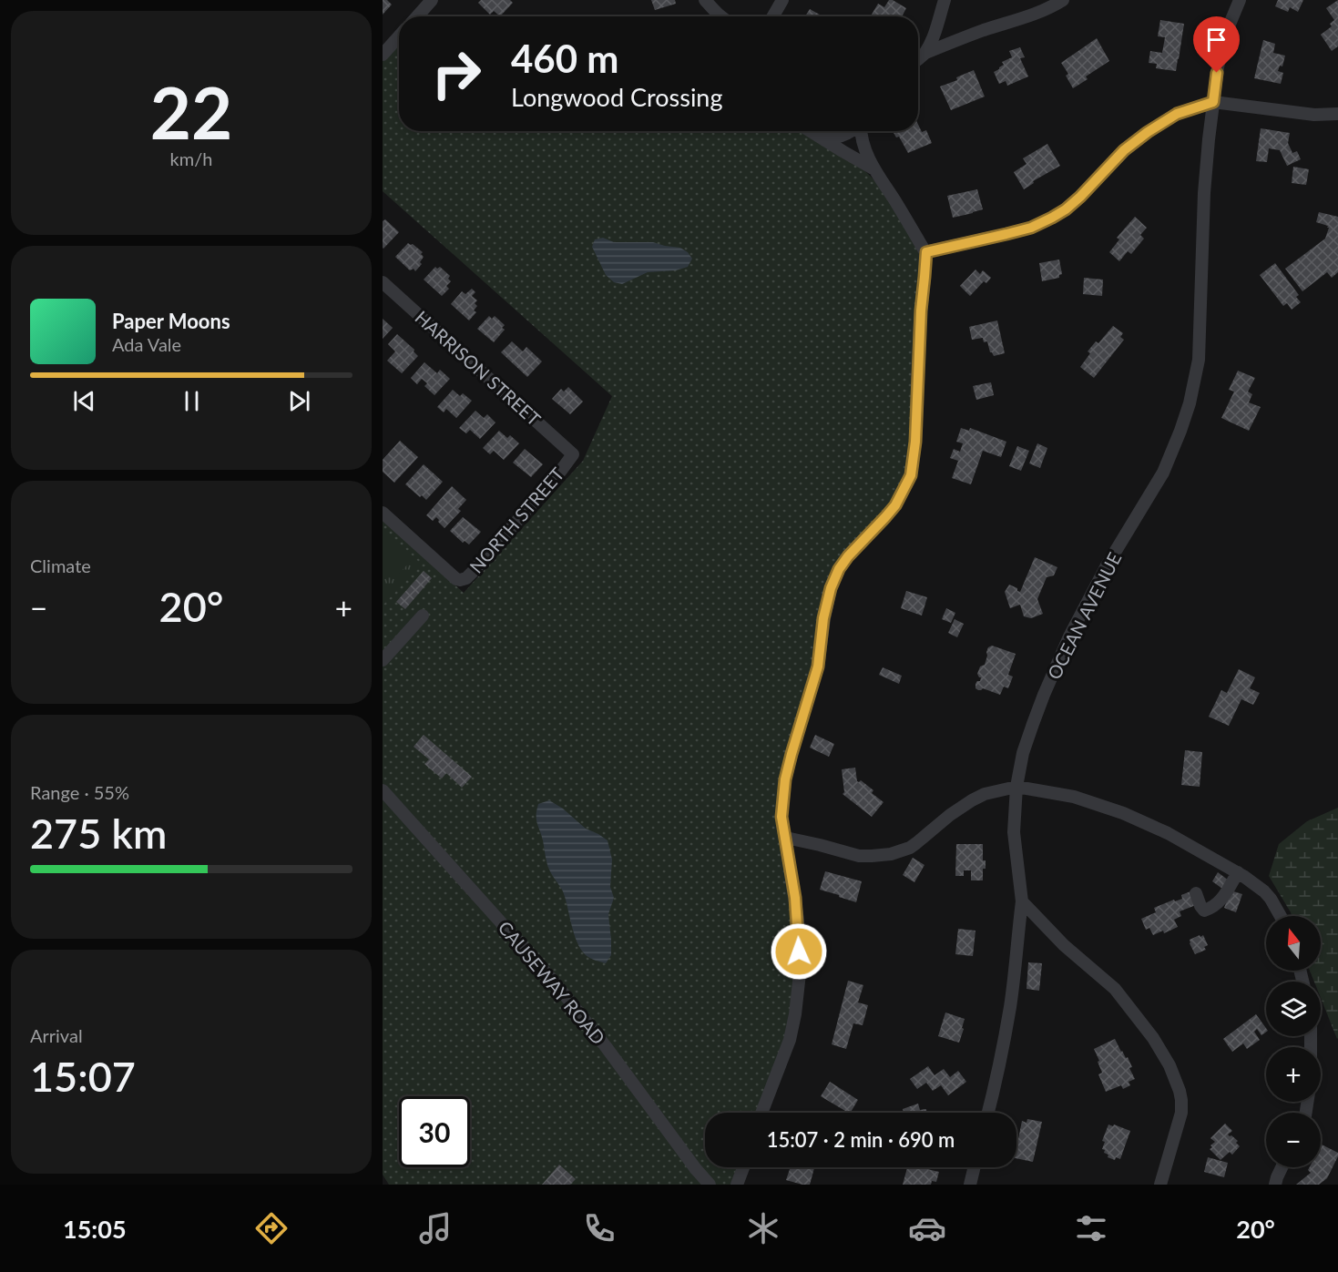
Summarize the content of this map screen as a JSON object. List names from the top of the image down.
{
  "streets": {
    "street": [
      "HARRISON STREET",
      "NORTH STREET",
      "OCEAN AVENUE",
      "CAUSEWAY ROAD"
    ]
  },
  "crossings": [
    ["HARRISON STREET", "NORTH STREET"]
  ],
  "north": "top",
  "page": {
    "tile": [
      ["22", "km/h"],
      "Climate",
      ["Range · 55%", "275 km"],
      ["Arrival", "15:07"]
    ],
    "turn": ["460 m", "Longwood Crossing"],
    "song": ["Paper Moons", "Ada Vale"],
    "heat": ["−", "20°", "+"],
    "map_buttons": ["+", "−"],
    "limit": "30",
    "trip": "15:07 · 2 min · 690 m",
    "tabs": ["15:05", "20°"]
  }
}
